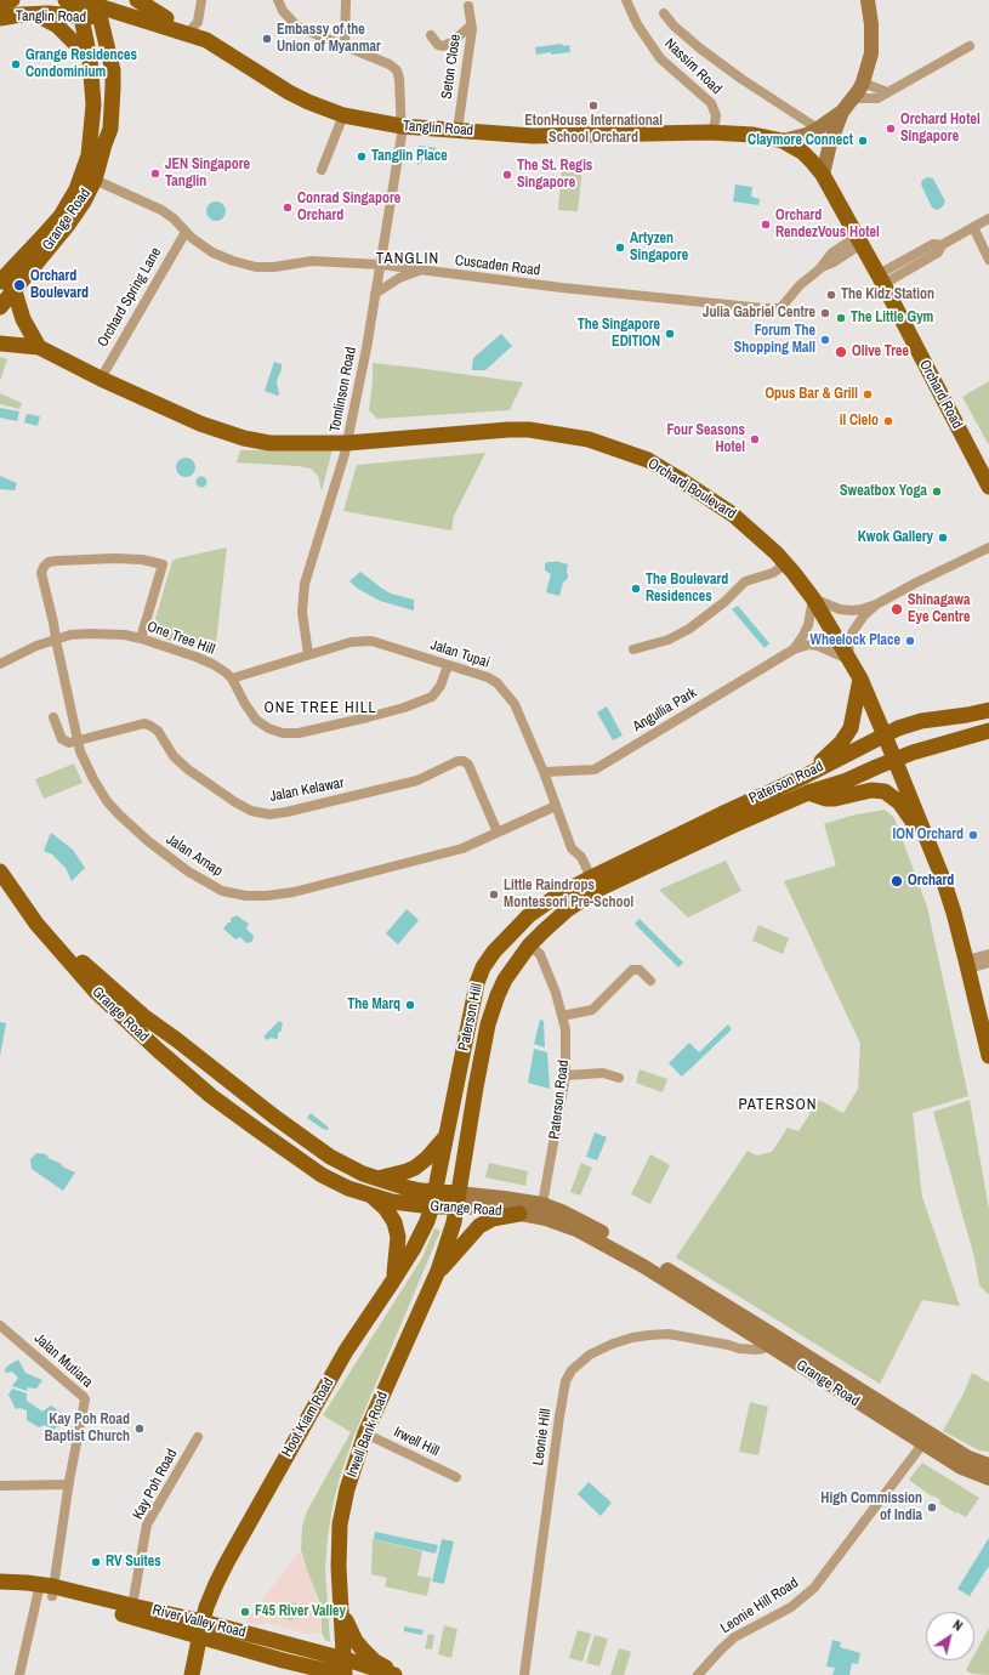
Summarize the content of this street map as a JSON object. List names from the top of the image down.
{
  "streets": {
    "main road": [
      "Tanglin Road",
      "Grange Road",
      "Orchard Road",
      "Orchard Boulevard",
      "Paterson Road",
      "Paterson Hill",
      "Hoot Kiam Road",
      "Irwell Bank Road",
      "River Valley Road"
    ],
    "street": [
      "Seton Close",
      "Nassim Road",
      "Cuscaden Road",
      "Orchard Spring Lane",
      "Tomlinson Road",
      "One Tree Hill",
      "Jalan Tupai",
      "Angullia Park",
      "Jalan Kelawar",
      "Jalan Arnap",
      "Jalan Mutiara",
      "Leonie Hill",
      "Irwell Hill",
      "Kay Poh Road",
      "Leonie Hill Road"
    ]
  },
  "crossings": [
    ["Tanglin Road", "Seton Close"],
    ["Tanglin Road", "Nassim Road"],
    ["Tanglin Road", "Grange Road"],
    ["Tanglin Road", "Tomlinson Road"],
    ["Tanglin Road", "Orchard Road"],
    ["Grange Road", "Cuscaden Road"],
    ["Grange Road", "Paterson Road"],
    ["Grange Road", "Paterson Hill"],
    ["Grange Road", "Hoot Kiam Road"],
    ["Grange Road", "Irwell Bank Road"],
    ["Grange Road", "Leonie Hill"],
    ["Grange Road", "Leonie Hill Road"],
    ["Cuscaden Road", "Orchard Spring Lane"],
    ["Cuscaden Road", "Tomlinson Road"],
    ["Cuscaden Road", "Orchard Road"],
    ["Orchard Spring Lane", "Orchard Boulevard"],
    ["Tomlinson Road", "Orchard Boulevard"],
    ["Tomlinson Road", "Jalan Tupai"],
    ["Orchard Boulevard", "Angullia Park"],
    ["Orchard Boulevard", "Paterson Road"],
    ["One Tree Hill", "Jalan Tupai"],
    ["One Tree Hill", "Jalan Arnap"],
    ["Jalan Tupai", "Angullia Park"],
    ["Jalan Tupai", "Paterson Road"],
    ["Jalan Tupai", "Jalan Arnap"],
    ["Jalan Tupai", "Paterson Hill"],
    ["Paterson Road", "Paterson Hill"],
    ["Jalan Kelawar", "Jalan Arnap"],
    ["Paterson Hill", "Hoot Kiam Road"],
    ["Paterson Hill", "Irwell Bank Road"],
    ["Jalan Mutiara", "River Valley Road"],
    ["Hoot Kiam Road", "River Valley Road"],
    ["Irwell Bank Road", "Irwell Hill"],
    ["Irwell Bank Road", "River Valley Road"],
    ["Kay Poh Road", "River Valley Road"]
  ],
  "districts": ["TANGLIN", "ONE TREE HILL", "PATERSON"],
  "places": [
    "Embassy of the Union of Myanmar",
    "Grange Residences Condominium",
    "EtonHouse International School Orchard",
    "Orchard Hotel Singapore",
    "Claymore Connect",
    "Tanglin Place",
    "JEN Singapore Tanglin",
    "The St. Regis Singapore",
    "Conrad Singapore Orchard",
    "Orchard RendezVous Hotel",
    "Artyzen Singapore",
    "Orchard Boulevard",
    "The Kidz Station",
    "Julia Gabriel Centre",
    "The Little Gym",
    "The Singapore EDITION",
    "Forum The Shopping Mall",
    "Olive Tree",
    "Opus Bar & Grill",
    "il Cielo",
    "Four Seasons Hotel",
    "Sweatbox Yoga",
    "Kwok Gallery",
    "The Boulevard Residences",
    "Shinagawa Eye Centre",
    "Wheelock Place",
    "ION Orchard",
    "Orchard",
    "Little Raindrops Montessori Pre-School",
    "The Marq",
    "Kay Poh Road Baptist Church",
    "High Commission of India",
    "RV Suites",
    "F45 River Valley"
  ],
  "north": "top right"
}
